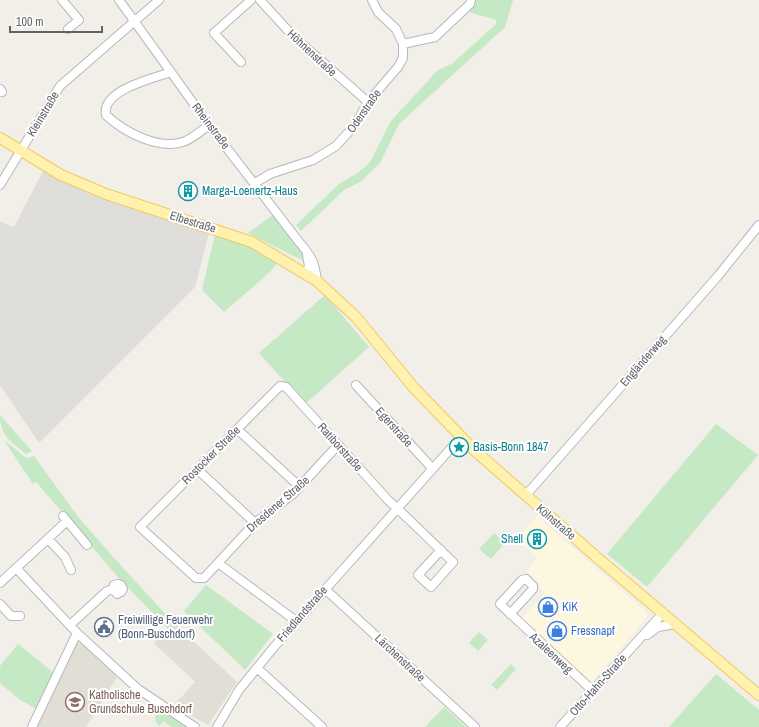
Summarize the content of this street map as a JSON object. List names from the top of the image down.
{
  "streets": {
    "main road": ["Elbestraße", "Kölnstraße"],
    "street": [
      "Höhnenstraße",
      "Oderstraße",
      "Kleinstraße",
      "Rheinstraße",
      "Engländerweg",
      "Egerstraße",
      "Ratiborstraße",
      "Rostocker Straße",
      "Dresdener Straße",
      "Friedlandstraße",
      "Azaleenweg",
      "Lärchenstraße",
      "Otto-Hahn-Straße"
    ]
  },
  "crossings": [
    ["Höhnenstraße", "Oderstraße"],
    ["Oderstraße", "Rheinstraße"],
    ["Kleinstraße", "Rheinstraße"],
    ["Kleinstraße", "Elbestraße"],
    ["Rheinstraße", "Elbestraße"],
    ["Elbestraße", "Kölnstraße"],
    ["Engländerweg", "Kölnstraße"],
    ["Egerstraße", "Friedlandstraße"],
    ["Ratiborstraße", "Rostocker Straße"],
    ["Ratiborstraße", "Dresdener Straße"],
    ["Ratiborstraße", "Friedlandstraße"],
    ["Rostocker Straße", "Dresdener Straße"],
    ["Kölnstraße", "Friedlandstraße"],
    ["Kölnstraße", "Otto-Hahn-Straße"],
    ["Friedlandstraße", "Lärchenstraße"],
    ["Azaleenweg", "Otto-Hahn-Straße"]
  ],
  "places": {
    "building": ["Marga-Loenertz-Haus", "Shell"],
    "place": ["Basis-Bonn 1847"],
    "shop": ["KiK", "Fressnapf"],
    "public building": ["Freiwillige Feuerwehr (Bonn-Buschdorf)"],
    "school or university": ["Katholische Grundschule Buschdorf"]
  },
  "scale_bar": "100 m"
}
